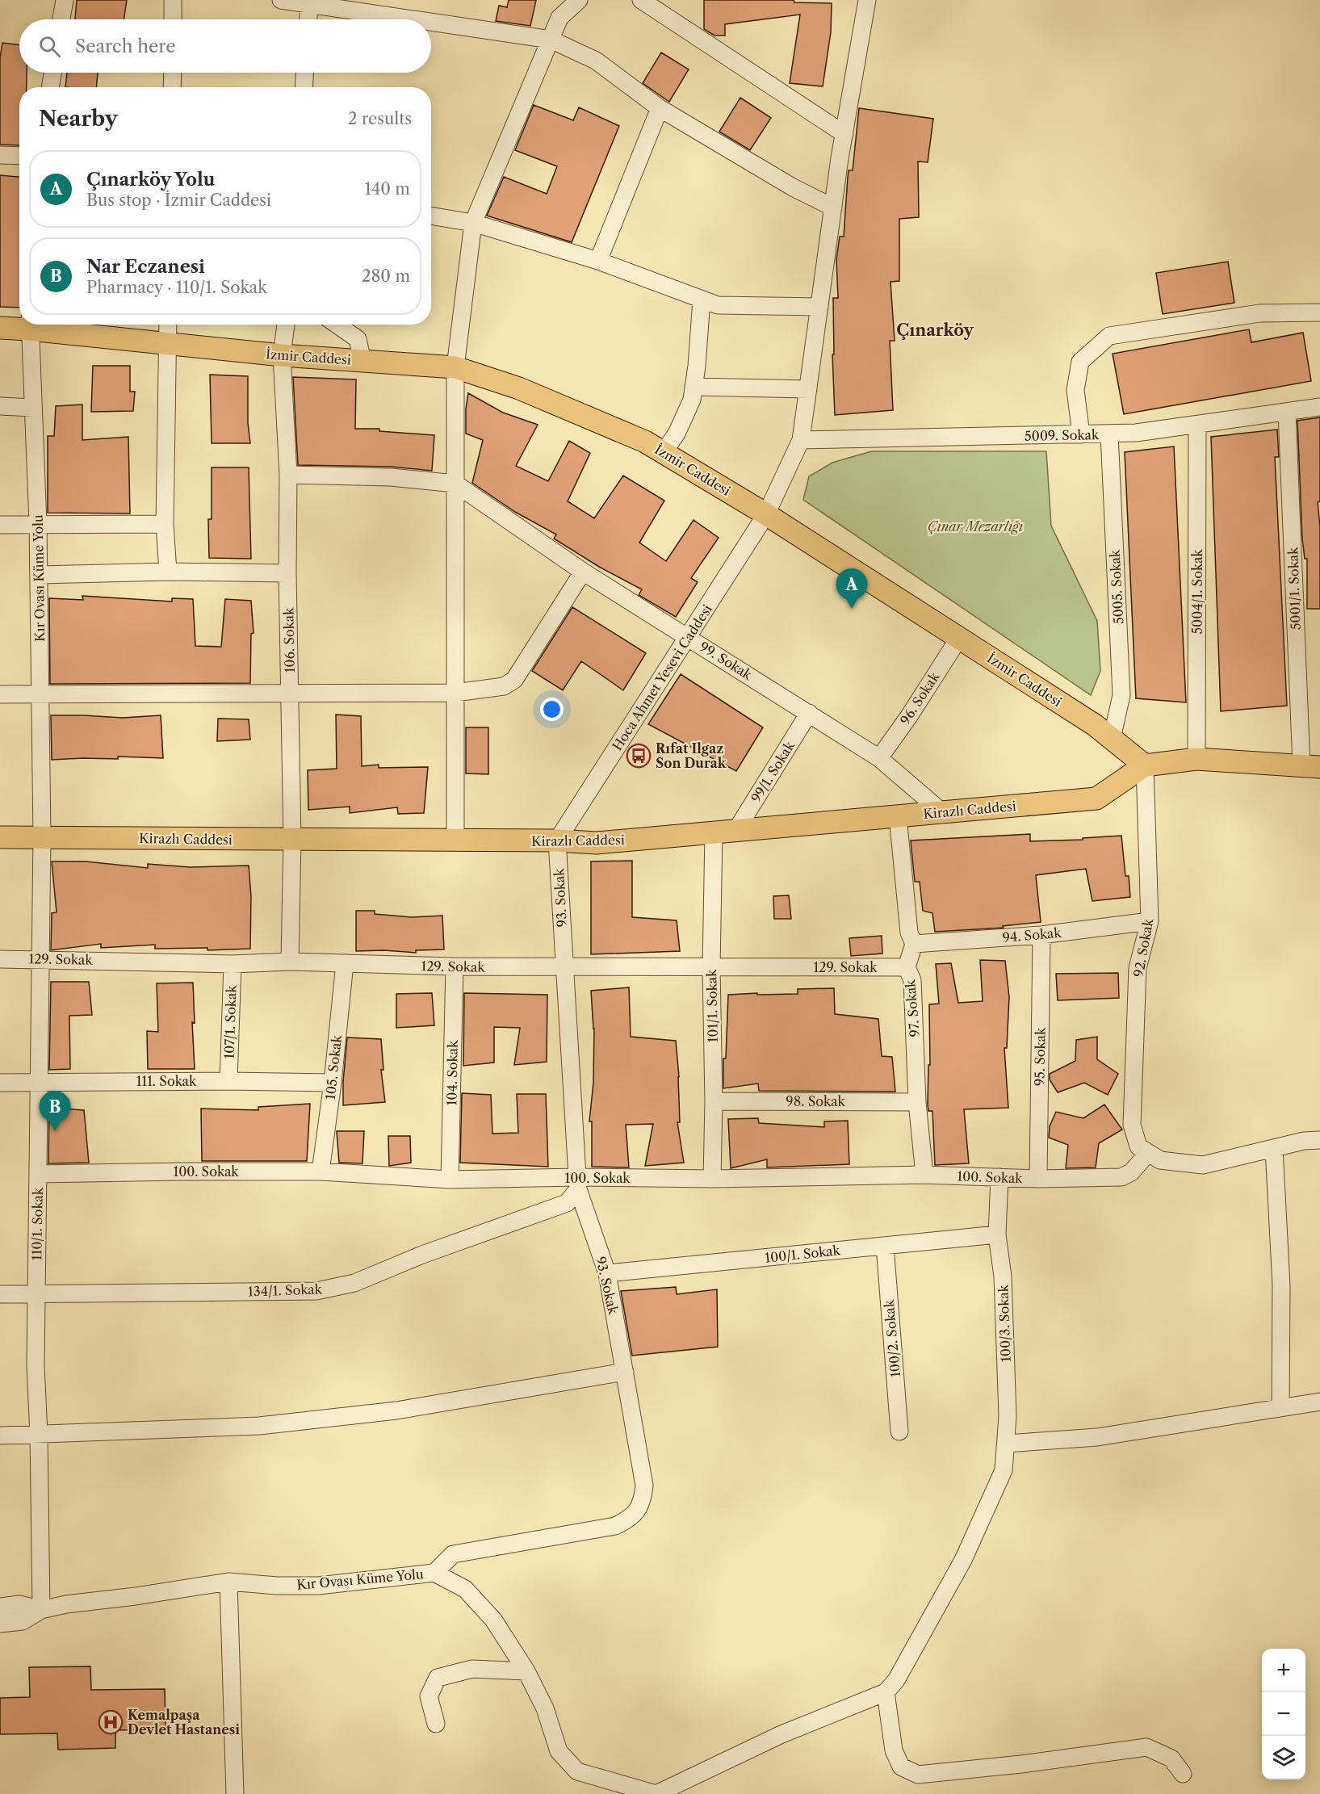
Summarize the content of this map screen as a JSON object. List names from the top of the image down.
{
  "streets": {
    "main road": ["İzmir Caddesi", "Kirazlı Caddesi"],
    "street": [
      "5009. Sokak",
      "Kır Ovası Küme Yolu",
      "5005. Sokak",
      "5001/1. Sokak",
      "5004/1. Sokak",
      "106. Sokak",
      "99. Sokak",
      "Hoca Ahmet Yesevi Caddesi",
      "96. Sokak",
      "99/1. Sokak",
      "93. Sokak",
      "94. Sokak",
      "92. Sokak",
      "129. Sokak",
      "101/1. Sokak",
      "97. Sokak",
      "107/1. Sokak",
      "95. Sokak",
      "105. Sokak",
      "104. Sokak",
      "111. Sokak",
      "98. Sokak",
      "100. Sokak",
      "110/1. Sokak",
      "100/1. Sokak",
      "134/1. Sokak",
      "100/3. Sokak",
      "100/2. Sokak"
    ]
  },
  "crossings": [
    ["İzmir Caddesi", "5005. Sokak"],
    ["İzmir Caddesi", "106. Sokak"],
    ["İzmir Caddesi", "Hoca Ahmet Yesevi Caddesi"],
    ["İzmir Caddesi", "96. Sokak"],
    ["İzmir Caddesi", "Kirazlı Caddesi"],
    ["İzmir Caddesi", "92. Sokak"],
    ["5009. Sokak", "5005. Sokak"],
    ["5009. Sokak", "5001/1. Sokak"],
    ["5009. Sokak", "5004/1. Sokak"],
    ["5009. Sokak", "Hoca Ahmet Yesevi Caddesi"],
    ["Kır Ovası Küme Yolu", "Kirazlı Caddesi"],
    ["Kır Ovası Küme Yolu", "93. Sokak"],
    ["Kır Ovası Küme Yolu", "110/1. Sokak"],
    ["106. Sokak", "Kirazlı Caddesi"],
    ["106. Sokak", "129. Sokak"],
    ["99. Sokak", "Hoca Ahmet Yesevi Caddesi"],
    ["99. Sokak", "96. Sokak"],
    ["99. Sokak", "99/1. Sokak"],
    ["99. Sokak", "Kirazlı Caddesi"],
    ["Hoca Ahmet Yesevi Caddesi", "Kirazlı Caddesi"],
    ["Hoca Ahmet Yesevi Caddesi", "93. Sokak"],
    ["99/1. Sokak", "Kirazlı Caddesi"],
    ["Kirazlı Caddesi", "93. Sokak"],
    ["Kirazlı Caddesi", "92. Sokak"],
    ["Kirazlı Caddesi", "101/1. Sokak"],
    ["Kirazlı Caddesi", "110/1. Sokak"],
    ["93. Sokak", "129. Sokak"],
    ["93. Sokak", "100. Sokak"],
    ["93. Sokak", "100/1. Sokak"],
    ["93. Sokak", "134/1. Sokak"],
    ["94. Sokak", "92. Sokak"],
    ["94. Sokak", "97. Sokak"],
    ["94. Sokak", "95. Sokak"],
    ["92. Sokak", "100. Sokak"],
    ["129. Sokak", "101/1. Sokak"],
    ["129. Sokak", "97. Sokak"],
    ["129. Sokak", "107/1. Sokak"],
    ["129. Sokak", "105. Sokak"],
    ["129. Sokak", "104. Sokak"],
    ["129. Sokak", "110/1. Sokak"],
    ["101/1. Sokak", "98. Sokak"],
    ["101/1. Sokak", "100. Sokak"],
    ["97. Sokak", "98. Sokak"],
    ["97. Sokak", "100. Sokak"],
    ["107/1. Sokak", "111. Sokak"],
    ["95. Sokak", "100. Sokak"],
    ["105. Sokak", "111. Sokak"],
    ["105. Sokak", "100. Sokak"],
    ["104. Sokak", "100. Sokak"],
    ["111. Sokak", "110/1. Sokak"],
    ["100. Sokak", "110/1. Sokak"],
    ["100. Sokak", "134/1. Sokak"],
    ["100. Sokak", "100/3. Sokak"],
    ["110/1. Sokak", "134/1. Sokak"],
    ["100/1. Sokak", "100/3. Sokak"],
    ["100/1. Sokak", "100/2. Sokak"]
  ],
  "districts": ["Çınarköy"],
  "parks": ["Çınar Mezarlığı"],
  "places": {
    "bus stop": ["Rıfat Ilgaz Son Durak"],
    "hospital": ["Kemalpaşa Devlet Hastanesi"]
  },
  "page": {
    "search": "Search here",
    "heading": ["Nearby", "2 results"],
    "list": [
      {
        "mark": "A",
        "name": "Çınarköy Yolu",
        "note": "Bus stop · İzmir Caddesi",
        "value": "140 m"
      },
      {
        "mark": "B",
        "name": "Nar Eczanesi",
        "note": "Pharmacy · 110/1. Sokak",
        "value": "280 m"
      }
    ],
    "pins": ["A", "B"],
    "map_buttons": ["+", "−"]
  }
}
